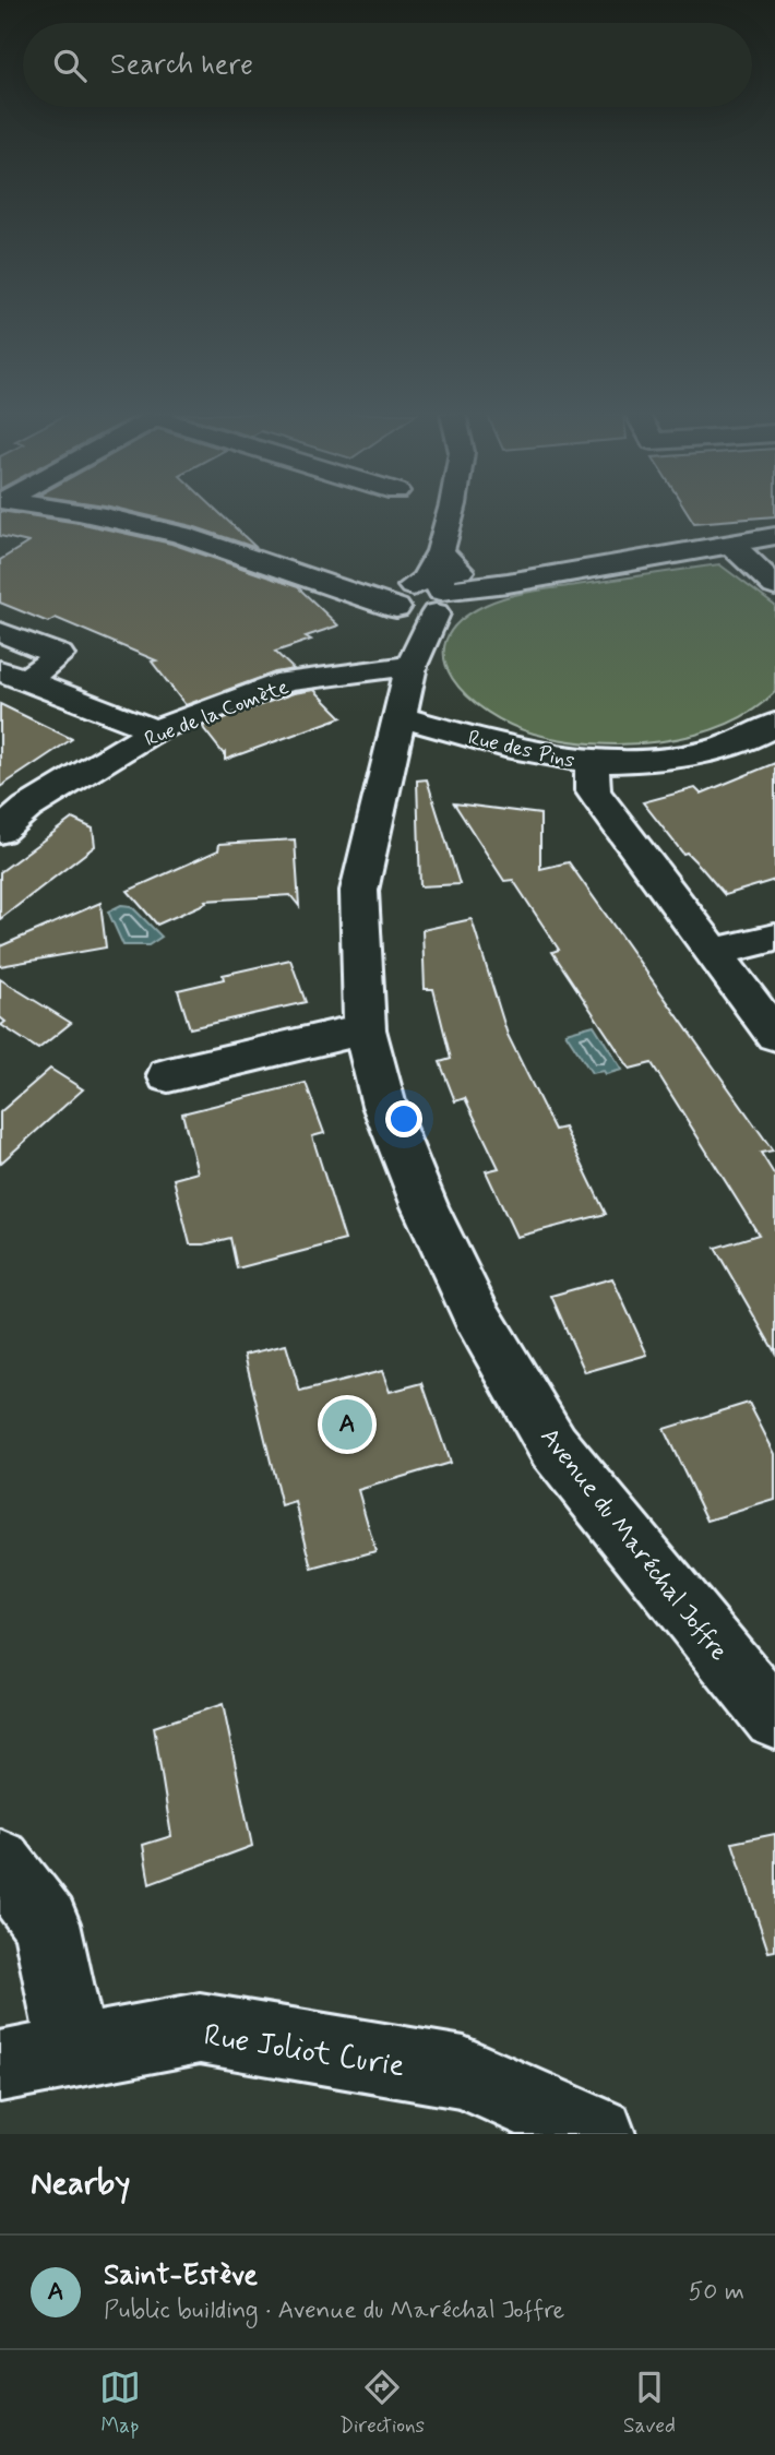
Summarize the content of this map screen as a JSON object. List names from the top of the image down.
{
  "streets": {
    "street": [
      "Rue de la Comète",
      "Rue des Pins",
      "Avenue du Maréchal Joffre",
      "Rue Joliot Curie"
    ]
  },
  "crossings": [
    ["Rue de la Comète", "Avenue du Maréchal Joffre"],
    ["Rue des Pins", "Avenue du Maréchal Joffre"]
  ],
  "page": {
    "search": "Search here",
    "pins": "A",
    "heading": "Nearby",
    "list": [
      {
        "mark": "A",
        "name": "Saint-Estève",
        "note": "Public building · Avenue du Maréchal Joffre",
        "value": "50 m"
      }
    ],
    "nav": ["Map", "Directions", "Saved"]
  }
}
